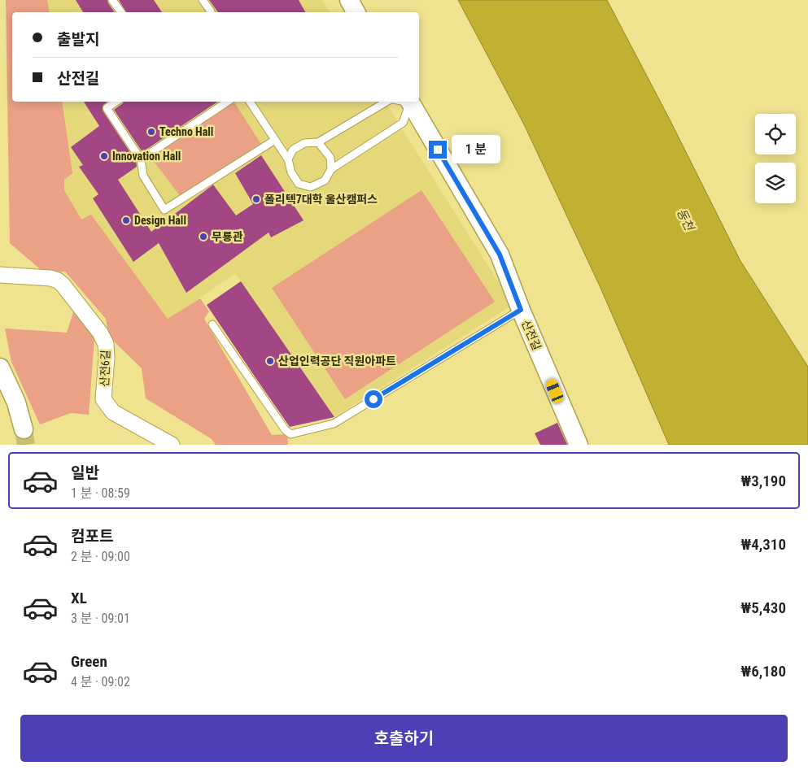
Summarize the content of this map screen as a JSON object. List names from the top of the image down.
{
  "streets": {
    "street": ["산전길", "산전6길"]
  },
  "water": ["동천"],
  "places": [
    "Techno Hall",
    "Innovation Hall",
    "폴리텍7대학 울산캠퍼스",
    "Design Hall",
    "무룡관",
    "산업인력공단 직원아파트"
  ],
  "page": {
    "banner": ["출발지", "산전길"],
    "bubble": "1 분",
    "list": [
      {
        "name": "일반",
        "note": "1 분 · 08:59",
        "value": "₩3,190"
      },
      {
        "name": "컴포트",
        "note": "2 분 · 09:00",
        "value": "₩4,310"
      },
      {
        "name": "XL",
        "note": "3 분 · 09:01",
        "value": "₩5,430"
      },
      {
        "name": "Green",
        "note": "4 분 · 09:02",
        "value": "₩6,180"
      }
    ],
    "buttons": "호출하기"
  }
}
